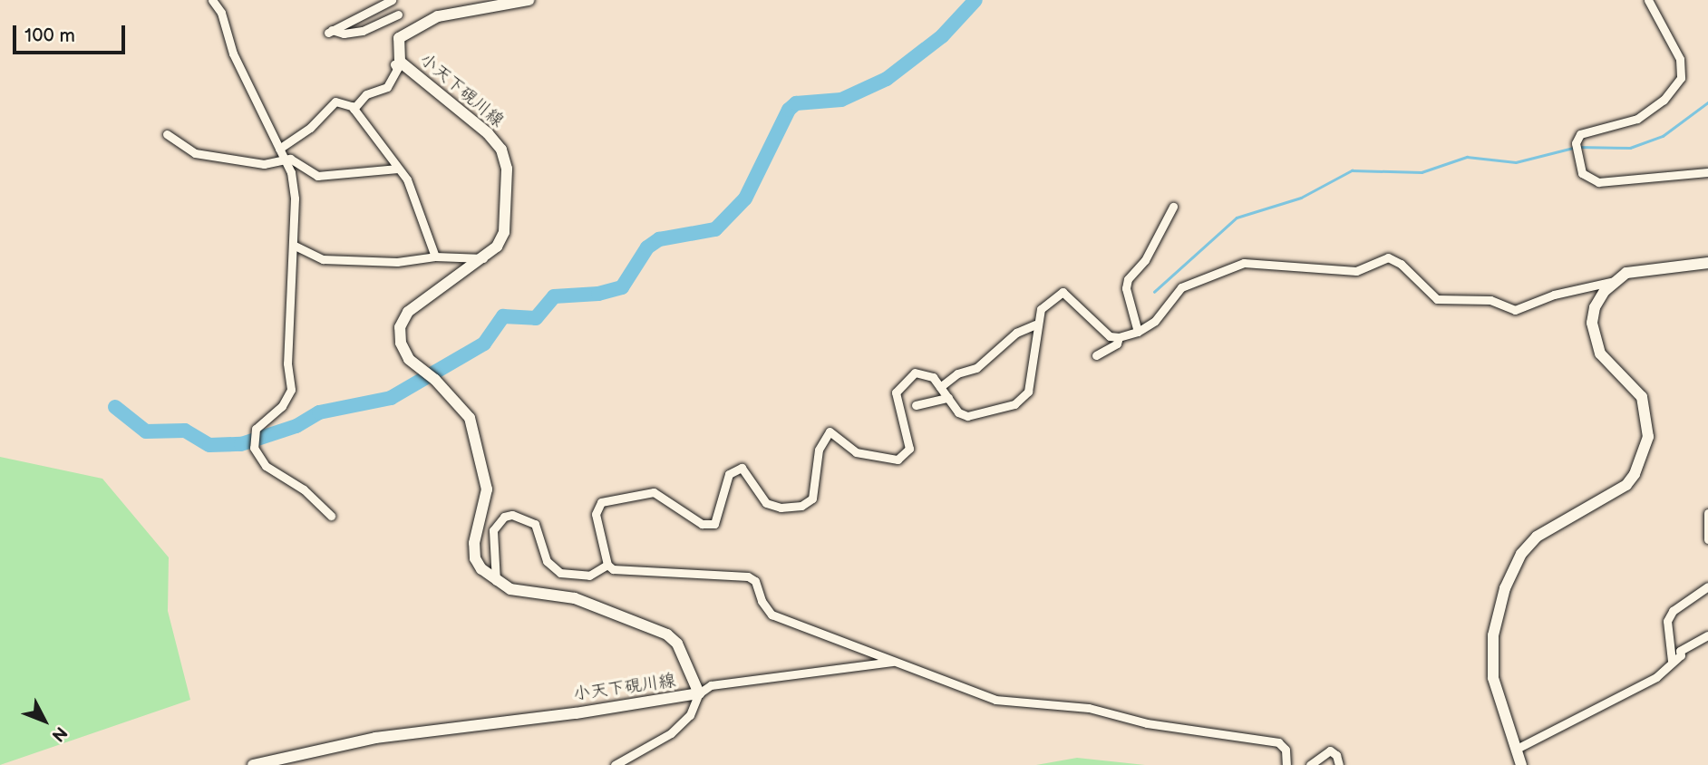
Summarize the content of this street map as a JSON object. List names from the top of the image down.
{
  "streets": {
    "main road": ["小天下硯川線"]
  },
  "scale_bar": "100 m",
  "north": "bottom right"
}
